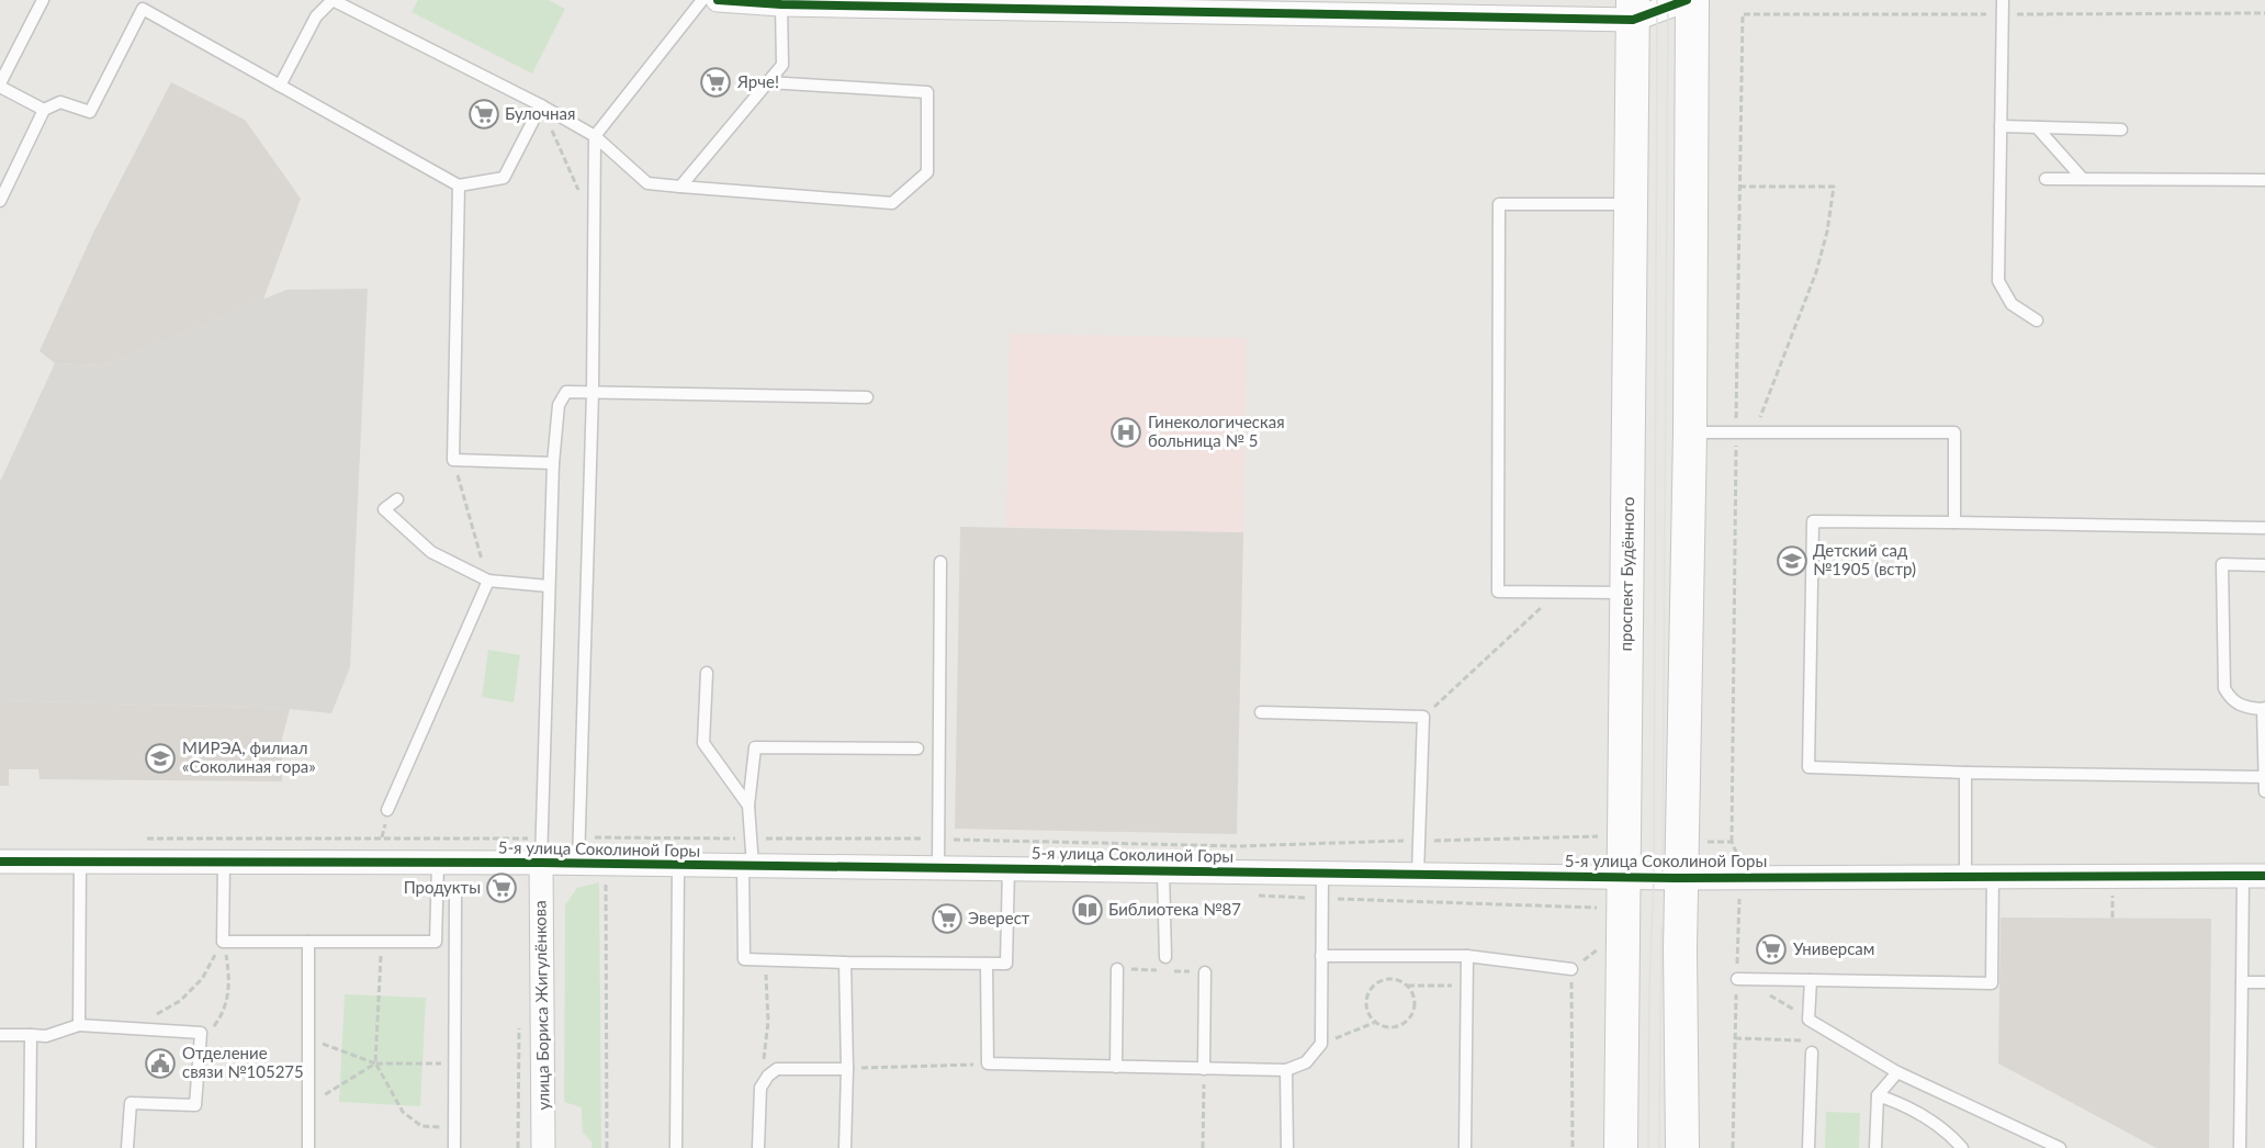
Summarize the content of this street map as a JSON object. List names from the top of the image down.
{
  "streets": {
    "main road": ["проспект Будённого"],
    "street": ["5-я улица Соколиной Горы", "улица Бориса Жигулёнкова"]
  },
  "crossings": [
    ["проспект Будённого", "5-я улица Соколиной Горы"],
    ["5-я улица Соколиной Горы", "улица Бориса Жигулёнкова"]
  ],
  "places": {
    "supermarket": [
      "Ярче!",
      "Булочная",
      "Продукты",
      "Эверест",
      "Универсам"
    ],
    "hospital": ["Гинекологическая больница № 5"],
    "school or university": ["Детский сад №1905 (встр)", "МИРЭА, филиал «Соколиная гора»"],
    "library": ["Библиотека №87"],
    "public building": ["Отделение связи №105275"]
  }
}
